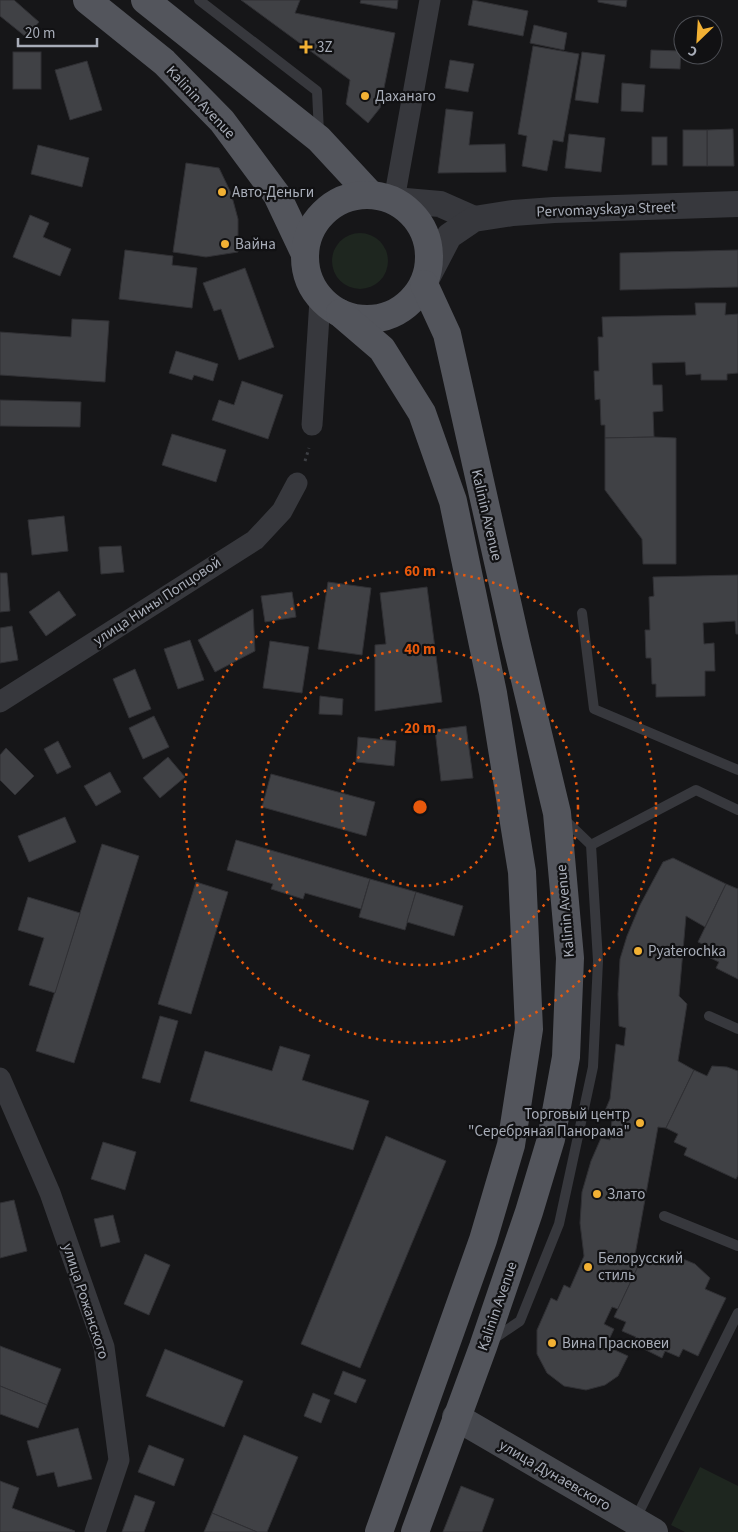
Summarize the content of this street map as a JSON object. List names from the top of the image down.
{
  "streets": {
    "main road": ["Kalinin Avenue", "улица Дунаевского"],
    "street": ["Pervomayskaya Street", "улица Нины Попцовой", "улица Рожанского"]
  },
  "crossings": [
    ["Kalinin Avenue", "Pervomayskaya Street"],
    ["Kalinin Avenue", "улица Дунаевского"]
  ],
  "places": {
    "health": ["3Z"],
    "other": [
      "Даханаго",
      "Авто-Деньги",
      "Вайна",
      "Pyaterochka",
      "Торговый центр \"Серебряная Панорама\"",
      "Злато",
      "Белорусский стиль",
      "Вина Прасковеи"
    ]
  },
  "scale_bar": "20 m",
  "north": "bottom left",
  "rings": ["60 m", "40 m", "20 m"]
}
